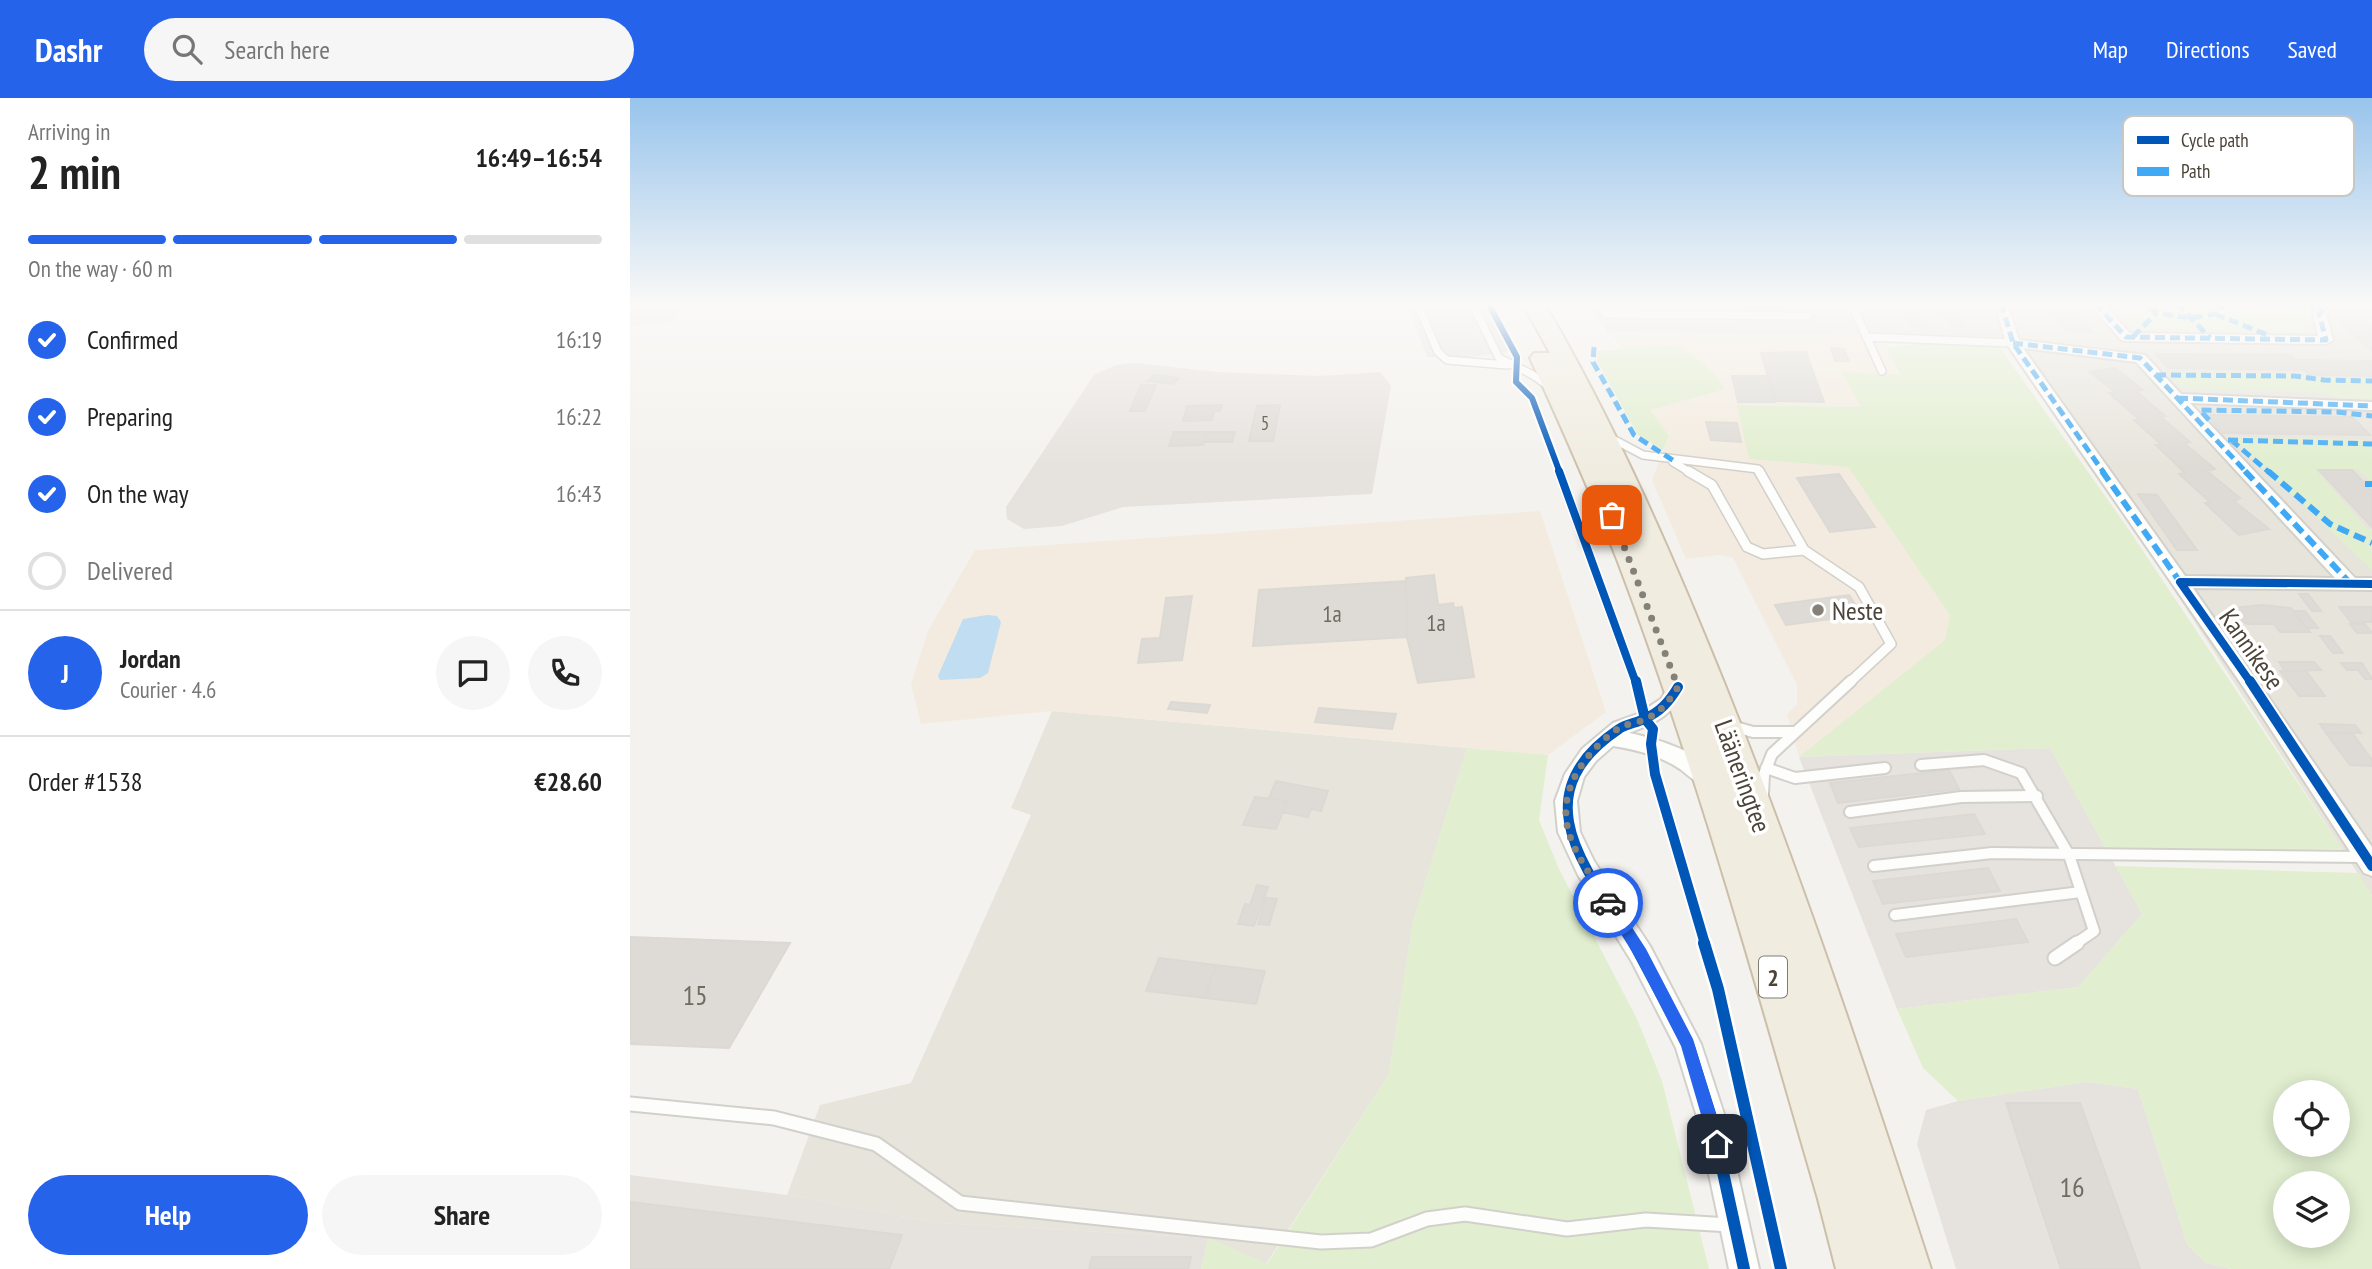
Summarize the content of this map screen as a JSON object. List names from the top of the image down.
{
  "streets": {
    "highway": ["Lääneringtee", "2"],
    "street": ["Kannikese"]
  },
  "places": ["Neste"],
  "house_numbers": [
    "5",
    "1a",
    "1a",
    "15",
    "16"
  ],
  "legend": ["Cycle path", "Path"],
  "page": {
    "header": "Dashr",
    "search": "Search here",
    "nav": ["Map", "Directions", "Saved"],
    "heading": ["2 min", "Arriving in", "16:49–16:54"],
    "panel": [
      "Jordan",
      "Courier · 4.6",
      "Order #1538",
      "€28.60"
    ],
    "bar": "On the way · 60 m",
    "list": [
      ["Confirmed", "16:19"],
      ["Preparing", "16:22"],
      ["On the way", "16:43"],
      "Delivered"
    ],
    "round": "J",
    "buttons": ["Help", "Share"]
  }
}
